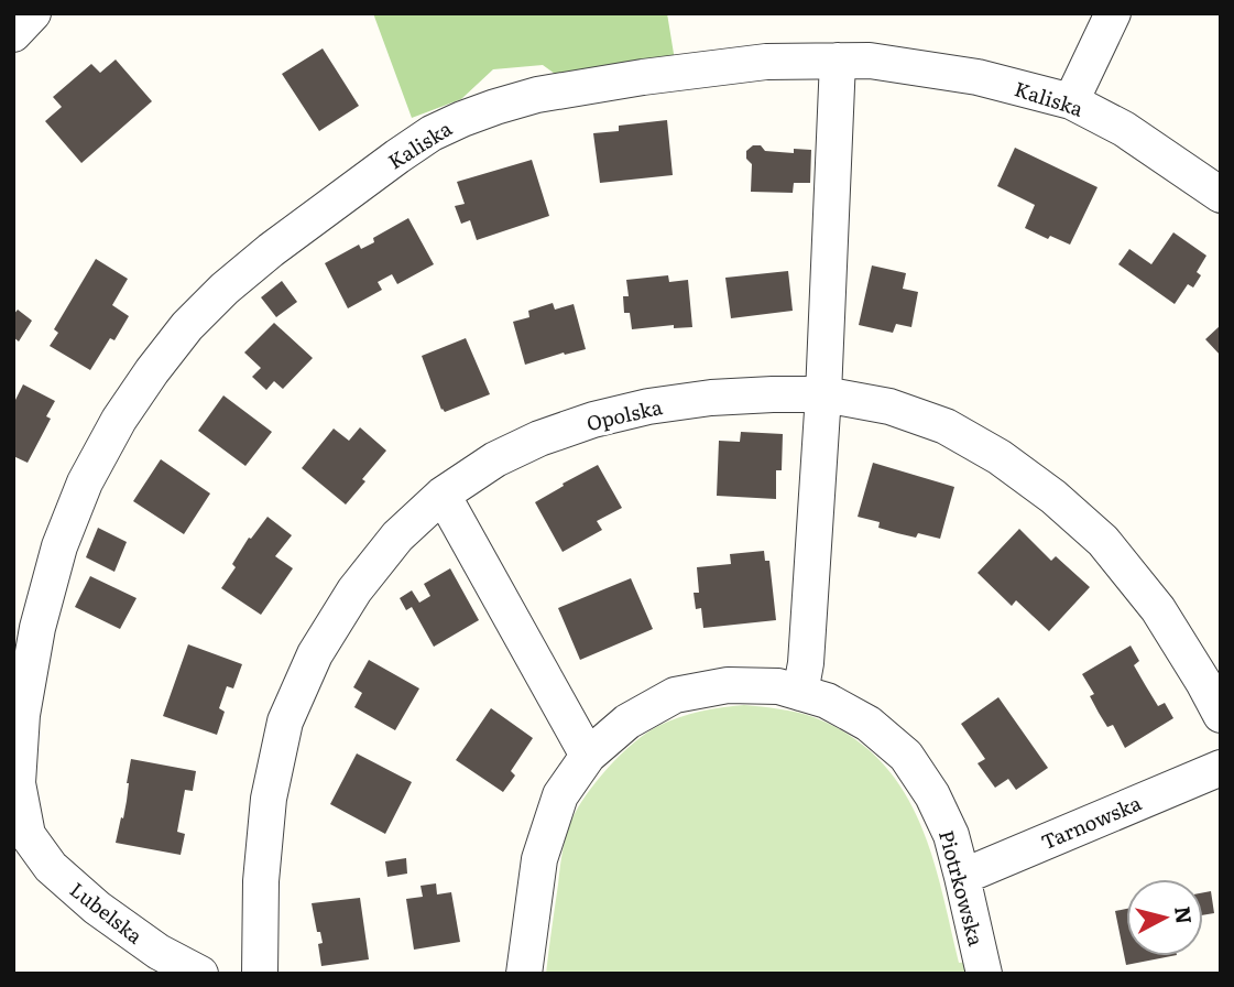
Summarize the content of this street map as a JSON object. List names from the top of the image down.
{
  "streets": {
    "street": [
      "Kaliska",
      "Opolska",
      "Tarnowska",
      "Piotrkowska",
      "Lubelska"
    ]
  },
  "crossings": [
    ["Kaliska", "Lubelska"],
    ["Tarnowska", "Piotrkowska"]
  ],
  "north": "right"
}
